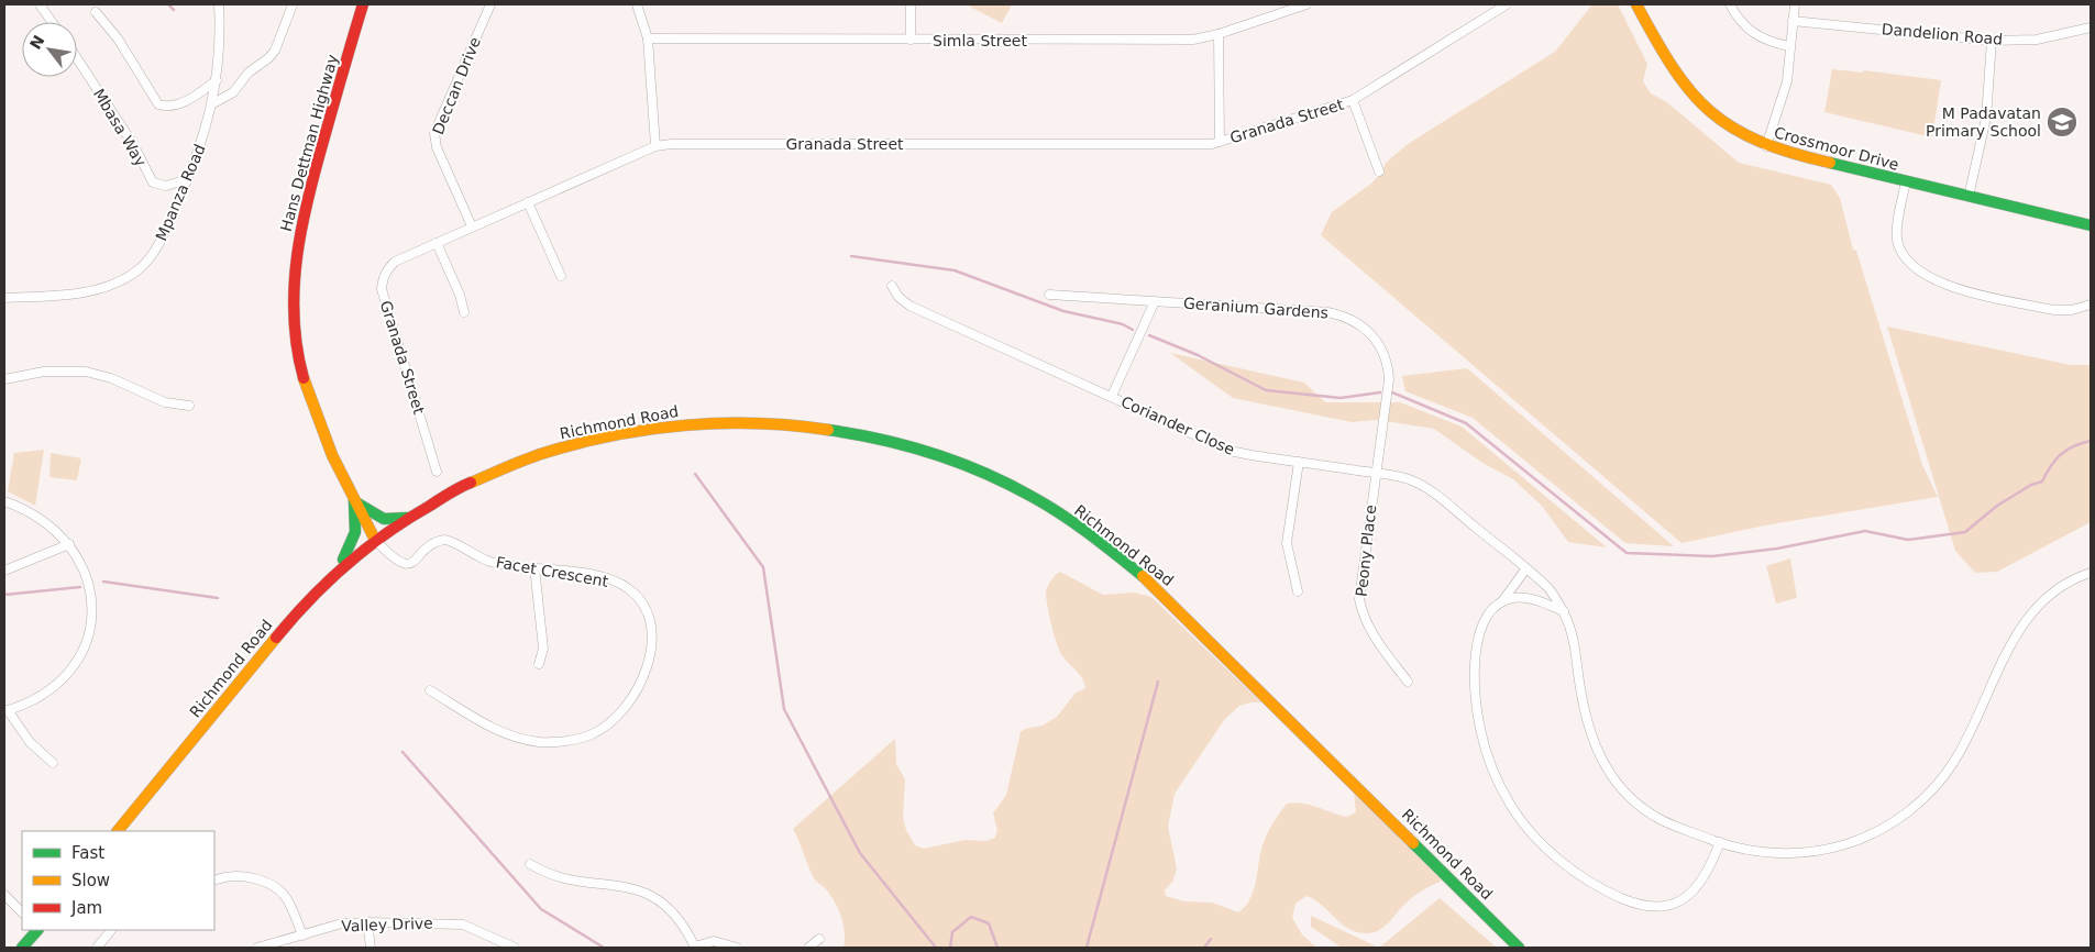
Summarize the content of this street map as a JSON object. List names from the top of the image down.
{
  "streets": {
    "main road": ["Hans Dettman Highway", "Crossmoor Drive", "Richmond Road"],
    "street": [
      "Dandelion Road",
      "Simla Street",
      "Deccan Drive",
      "Granada Street",
      "Mbasa Way",
      "Mpanza Road",
      "Geranium Gardens",
      "Coriander Close",
      "Peony Place",
      "Facet Crescent",
      "Valley Drive"
    ]
  },
  "crossings": [
    ["Deccan Drive", "Granada Street"],
    ["Mbasa Way", "Mpanza Road"],
    ["Hans Dettman Highway", "Richmond Road"],
    ["Hans Dettman Highway", "Facet Crescent"],
    ["Geranium Gardens", "Coriander Close"],
    ["Geranium Gardens", "Peony Place"],
    ["Richmond Road", "Facet Crescent"],
    ["Coriander Close", "Peony Place"]
  ],
  "places": {
    "school or university": ["M Padavatan Primary School"]
  },
  "legend": ["Fast", "Slow", "Jam"],
  "north": "top left"
}
